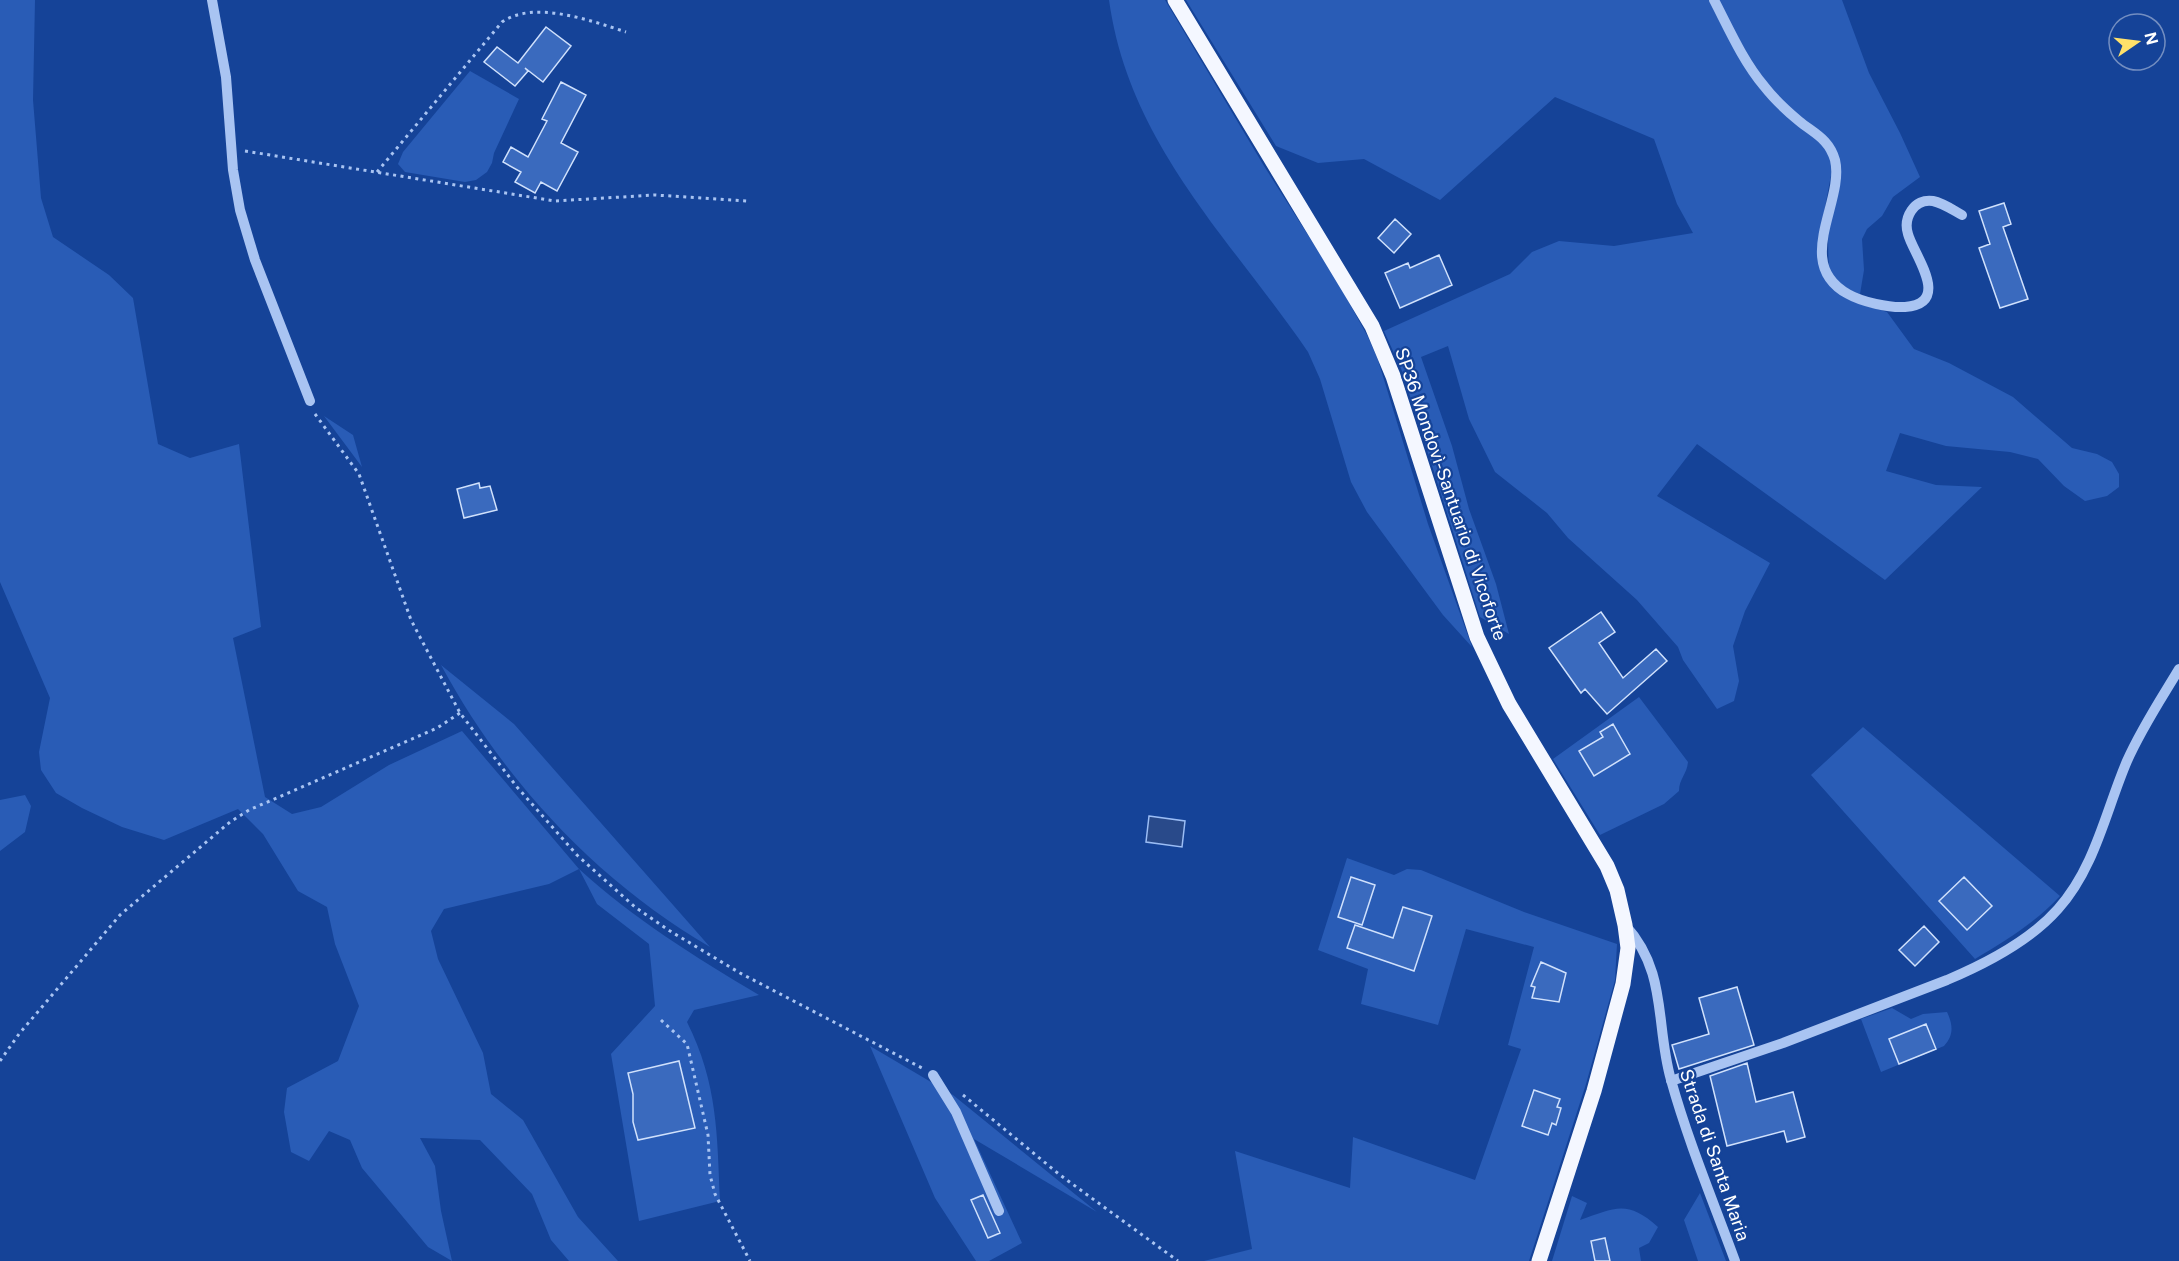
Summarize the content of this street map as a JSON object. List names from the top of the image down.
{
  "streets": {
    "main road": ["SP36 Mondovì-Santuario di Vicoforte"],
    "street": ["Strada di Santa Maria"]
  },
  "crossings": [
    ["SP36 Mondovì-Santuario di Vicoforte", "Strada di Santa Maria"]
  ],
  "north": "right"
}
